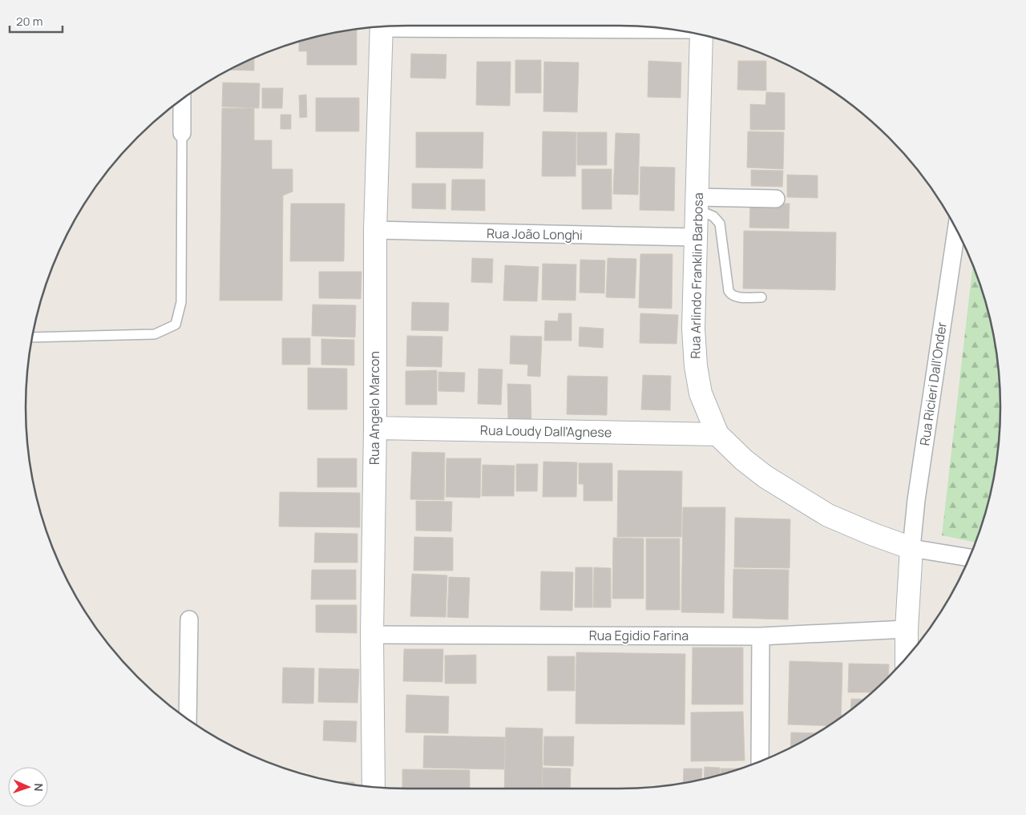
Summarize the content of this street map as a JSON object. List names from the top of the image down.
{
  "streets": {
    "street": [
      "Rua João Longhi",
      "Rua Arlindo Franklin Barbosa",
      "Rua Ricieri Dall'Onder",
      "Rua Angelo Marcon",
      "Rua Loudy Dall'Agnese",
      "Rua Egidio Farina"
    ]
  },
  "crossings": [
    ["Rua João Longhi", "Rua Arlindo Franklin Barbosa"],
    ["Rua João Longhi", "Rua Angelo Marcon"],
    ["Rua Arlindo Franklin Barbosa", "Rua Ricieri Dall'Onder"],
    ["Rua Arlindo Franklin Barbosa", "Rua Loudy Dall'Agnese"],
    ["Rua Angelo Marcon", "Rua Loudy Dall'Agnese"],
    ["Rua Angelo Marcon", "Rua Egidio Farina"]
  ],
  "scale_bar": "20 m",
  "north": "right"
}
